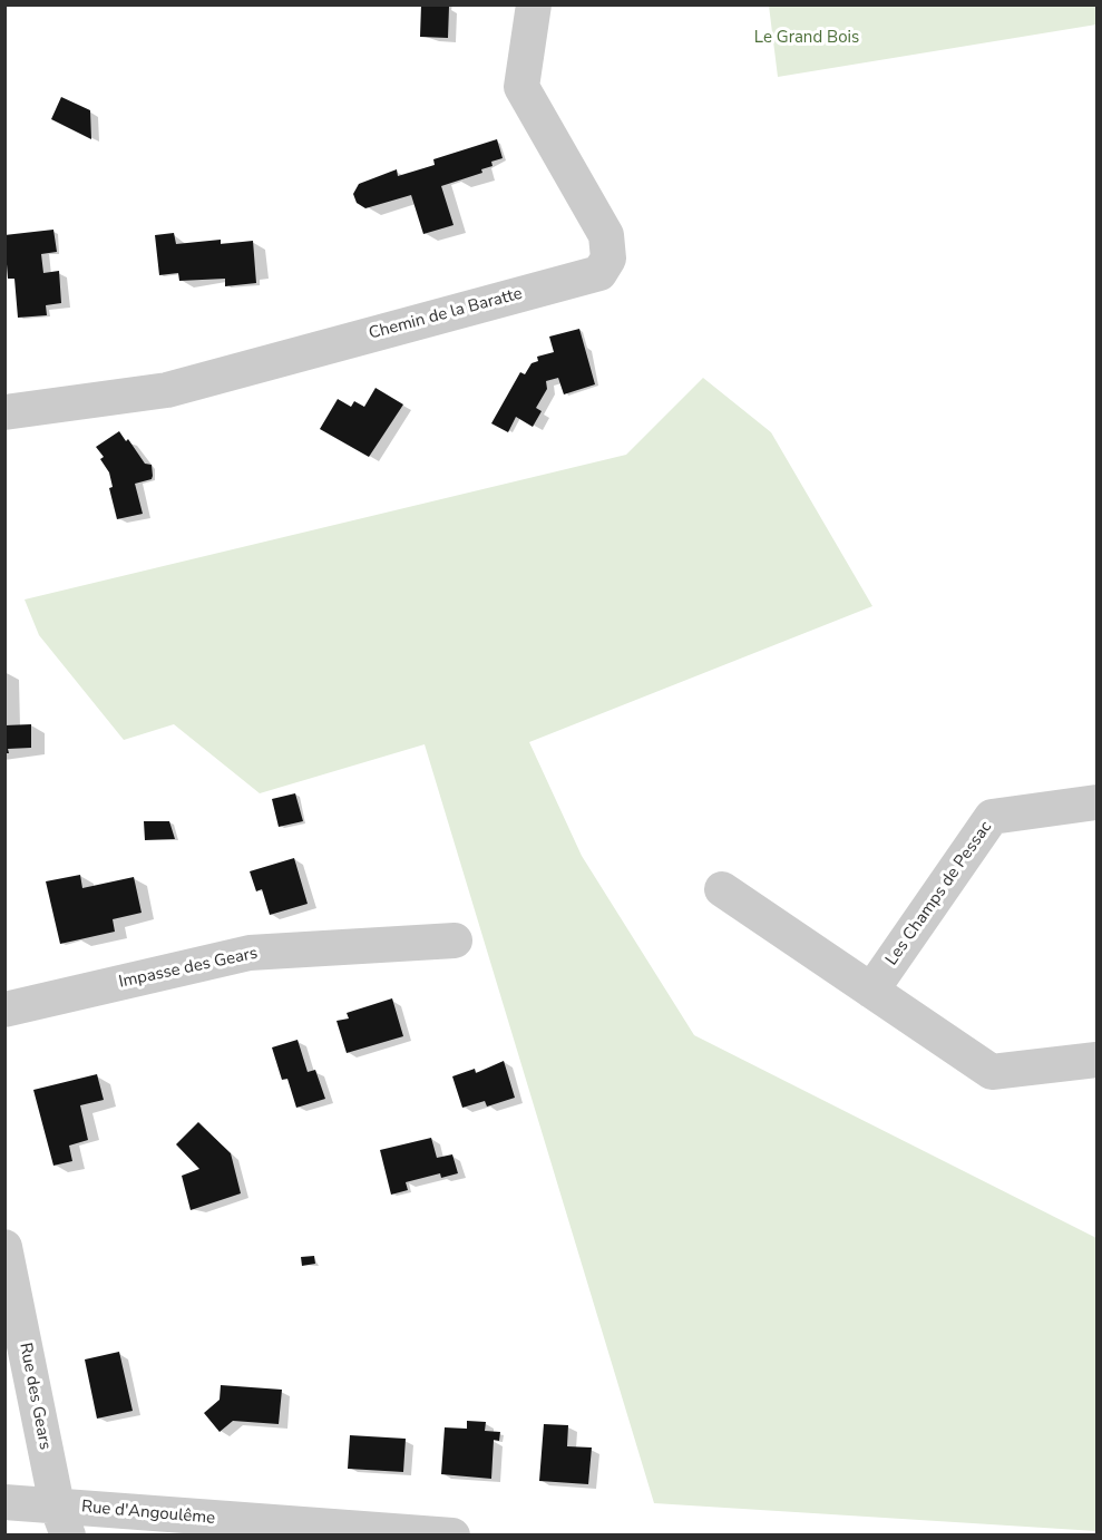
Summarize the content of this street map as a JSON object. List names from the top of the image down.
{
  "streets": {
    "street": [
      "Chemin de la Baratte",
      "Les Champs de Pessac",
      "Impasse des Gears",
      "Rue des Gears",
      "Rue d'Angoulême"
    ]
  },
  "crossings": [
    ["Rue des Gears", "Rue d'Angoulême"]
  ],
  "parks": ["Le Grand Bois"]
}
